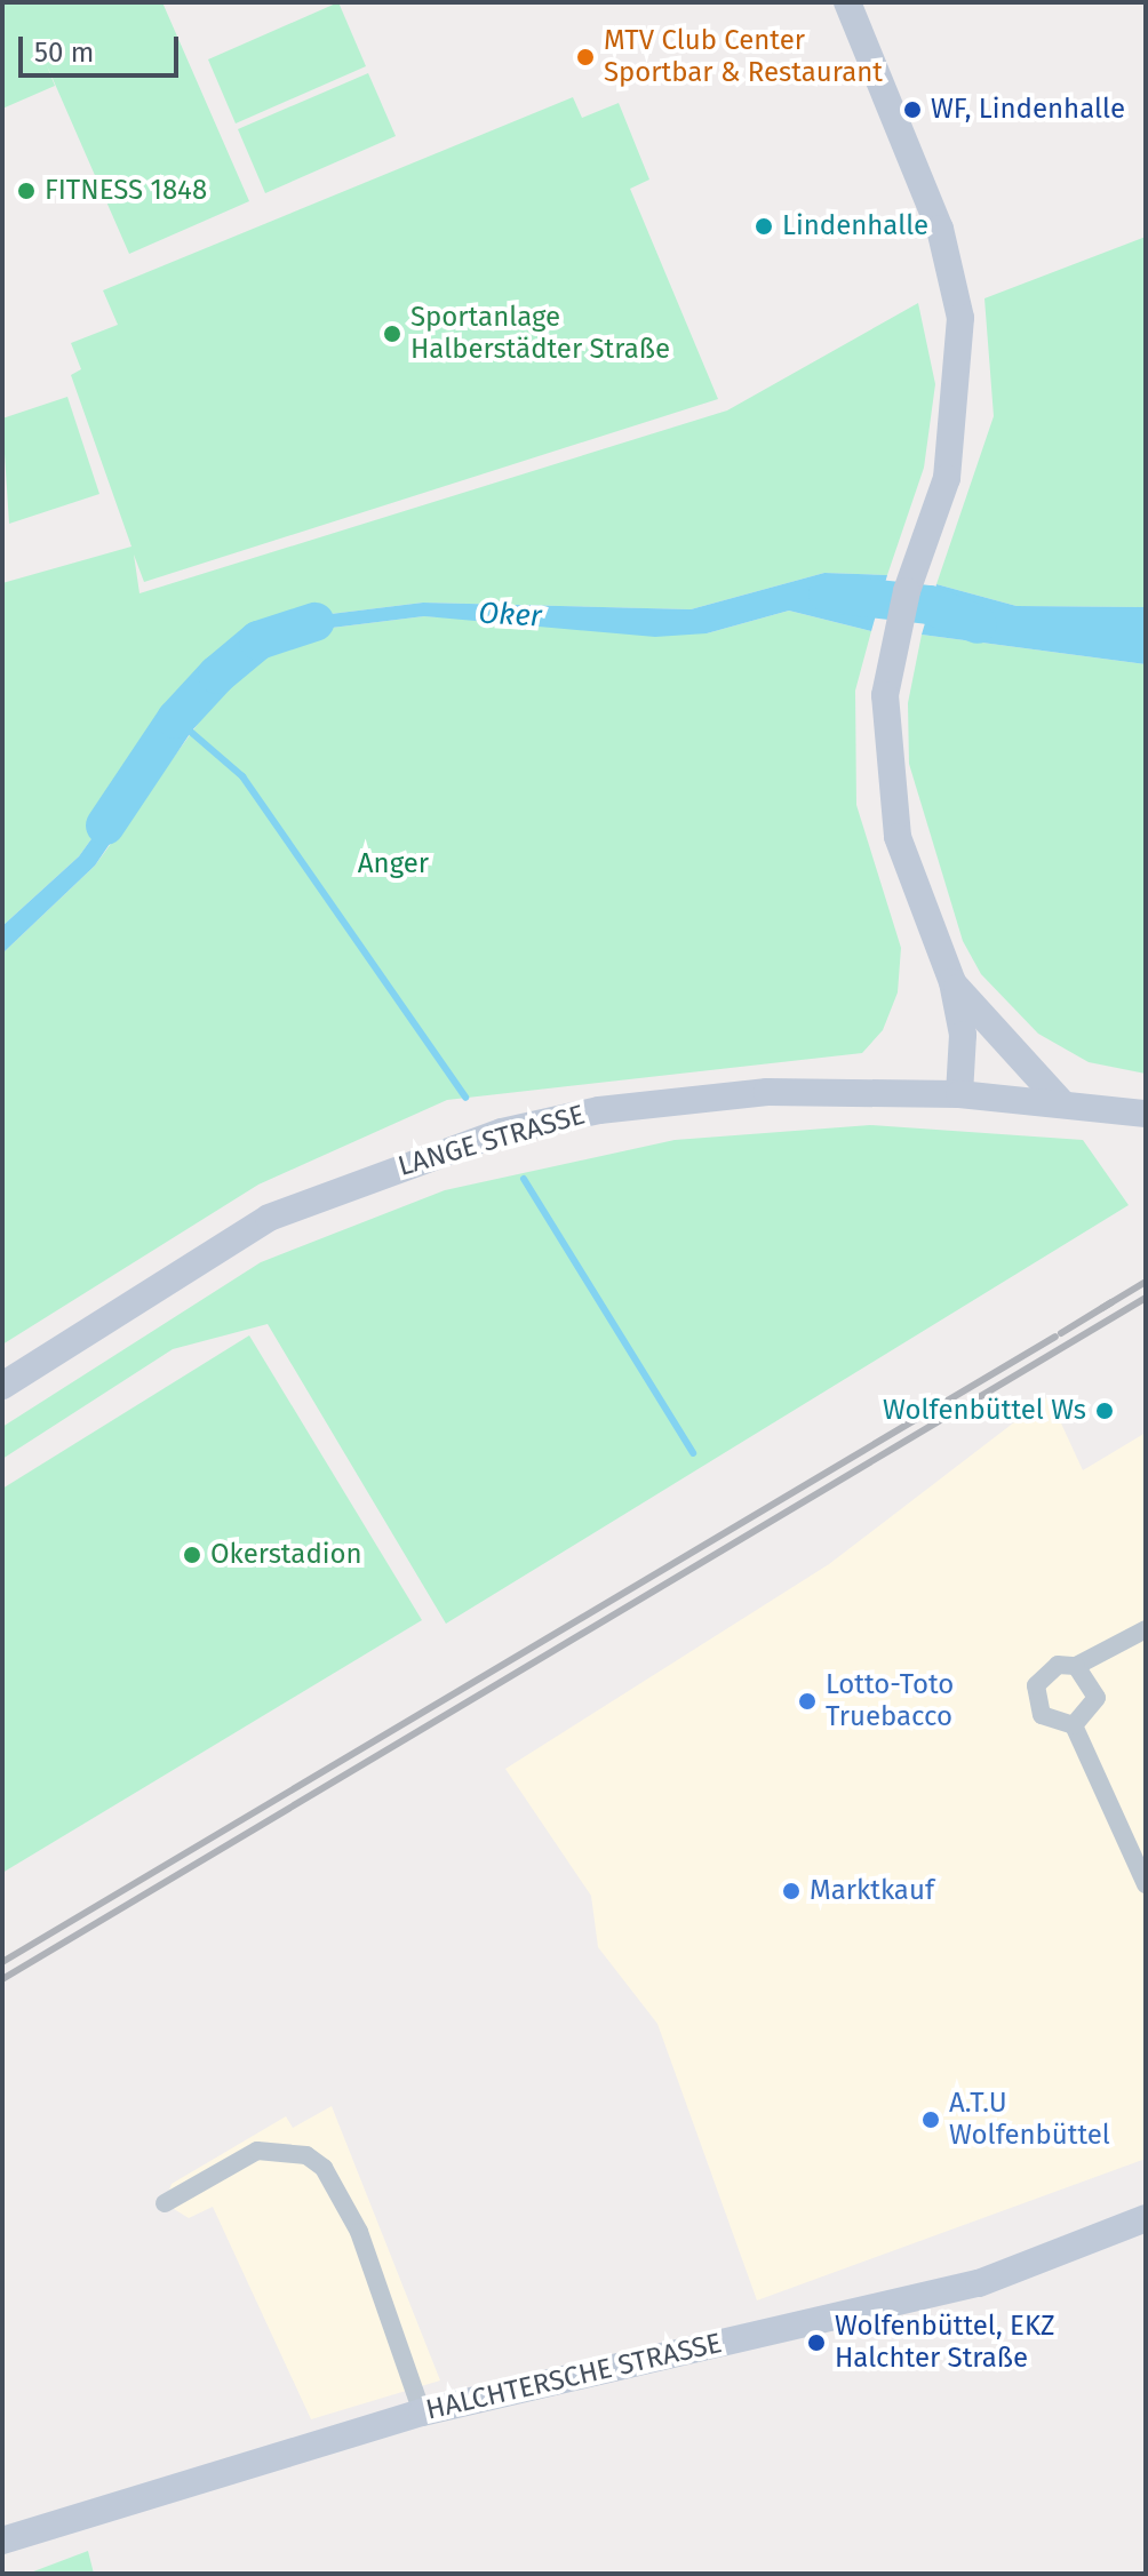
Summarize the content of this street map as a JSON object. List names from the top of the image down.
{
  "streets": {
    "main road": ["LANGE STRASSE", "HALCHTERSCHE STRASSE"]
  },
  "water": ["Oker"],
  "parks": ["Anger"],
  "places": [
    "MTV Club Center Sportbar & Restaurant",
    "WF, Lindenhalle",
    "FITNESS 1848",
    "Lindenhalle",
    "Sportanlage Halberstädter Straße",
    "Wolfenbüttel Ws",
    "Okerstadion",
    "Lotto-Toto Truebacco",
    "Marktkauf",
    "A.T.U Wolfenbüttel",
    "Wolfenbüttel, EKZ Halchter Straße"
  ],
  "scale_bar": "50 m"
}
